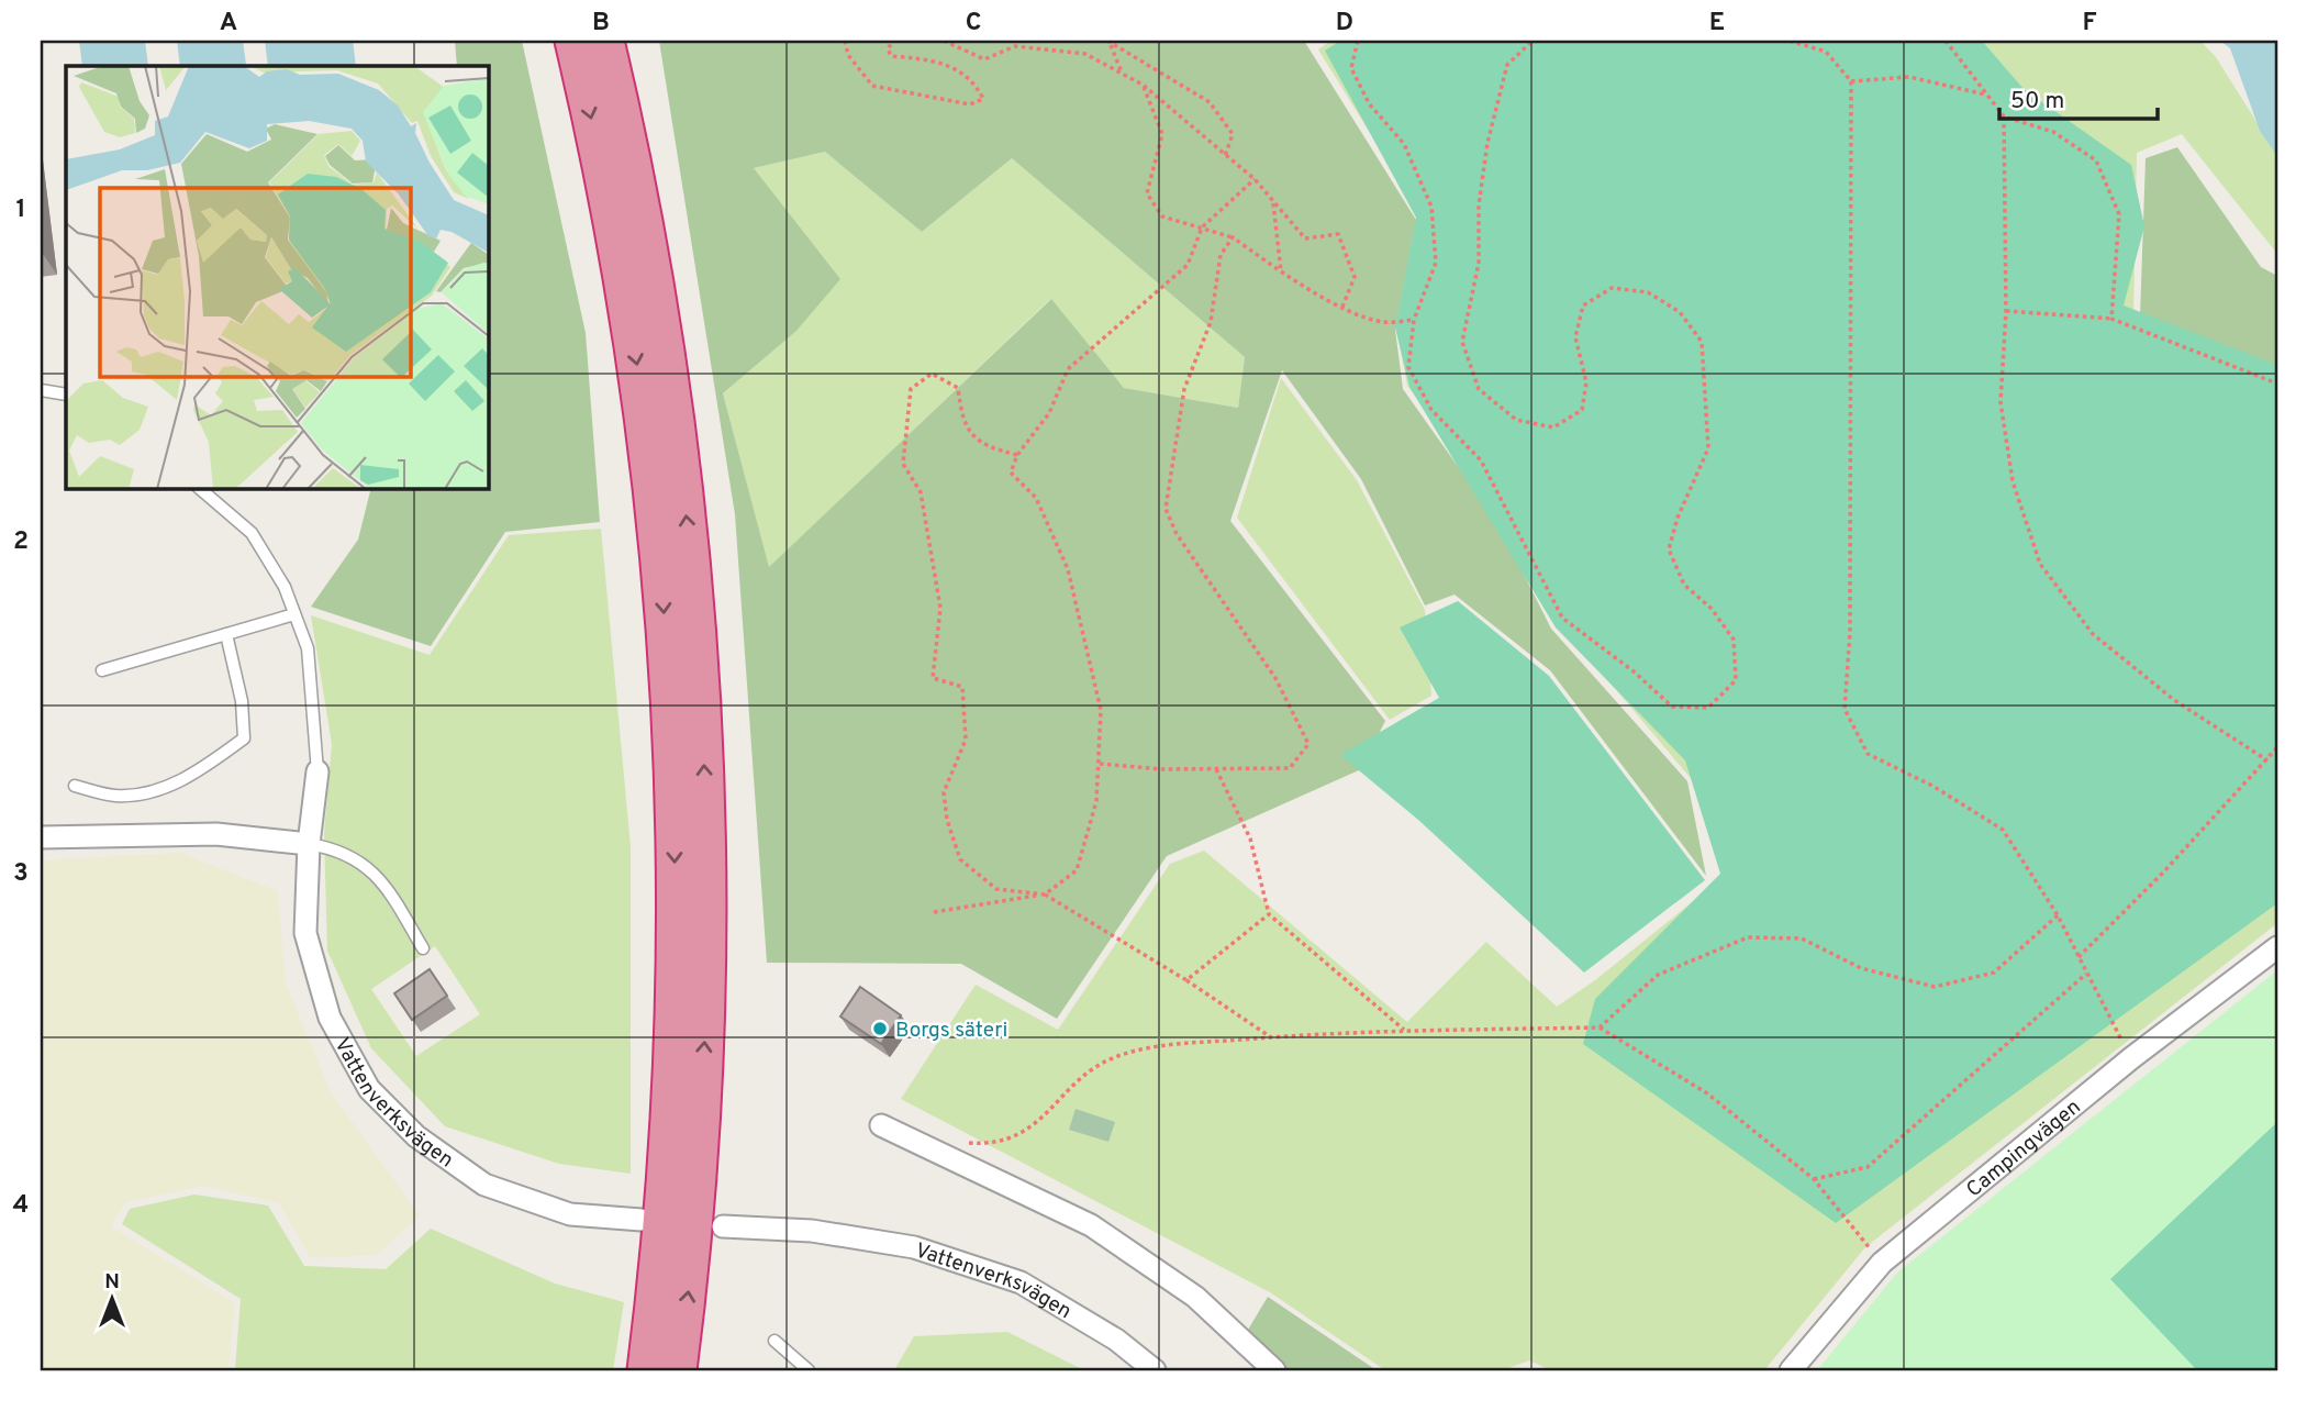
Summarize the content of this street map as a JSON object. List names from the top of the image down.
{
  "streets": {
    "street": ["Vattenverksvägen", "Campingvägen"]
  },
  "places": ["Borgs säteri"],
  "scale_bar": "50 m",
  "north": "top",
  "grid": {
    "columns": [
      "A",
      "B",
      "C",
      "D",
      "E",
      "F"
    ],
    "rows": [
      "1",
      "2",
      "3",
      "4"
    ]
  }
}
